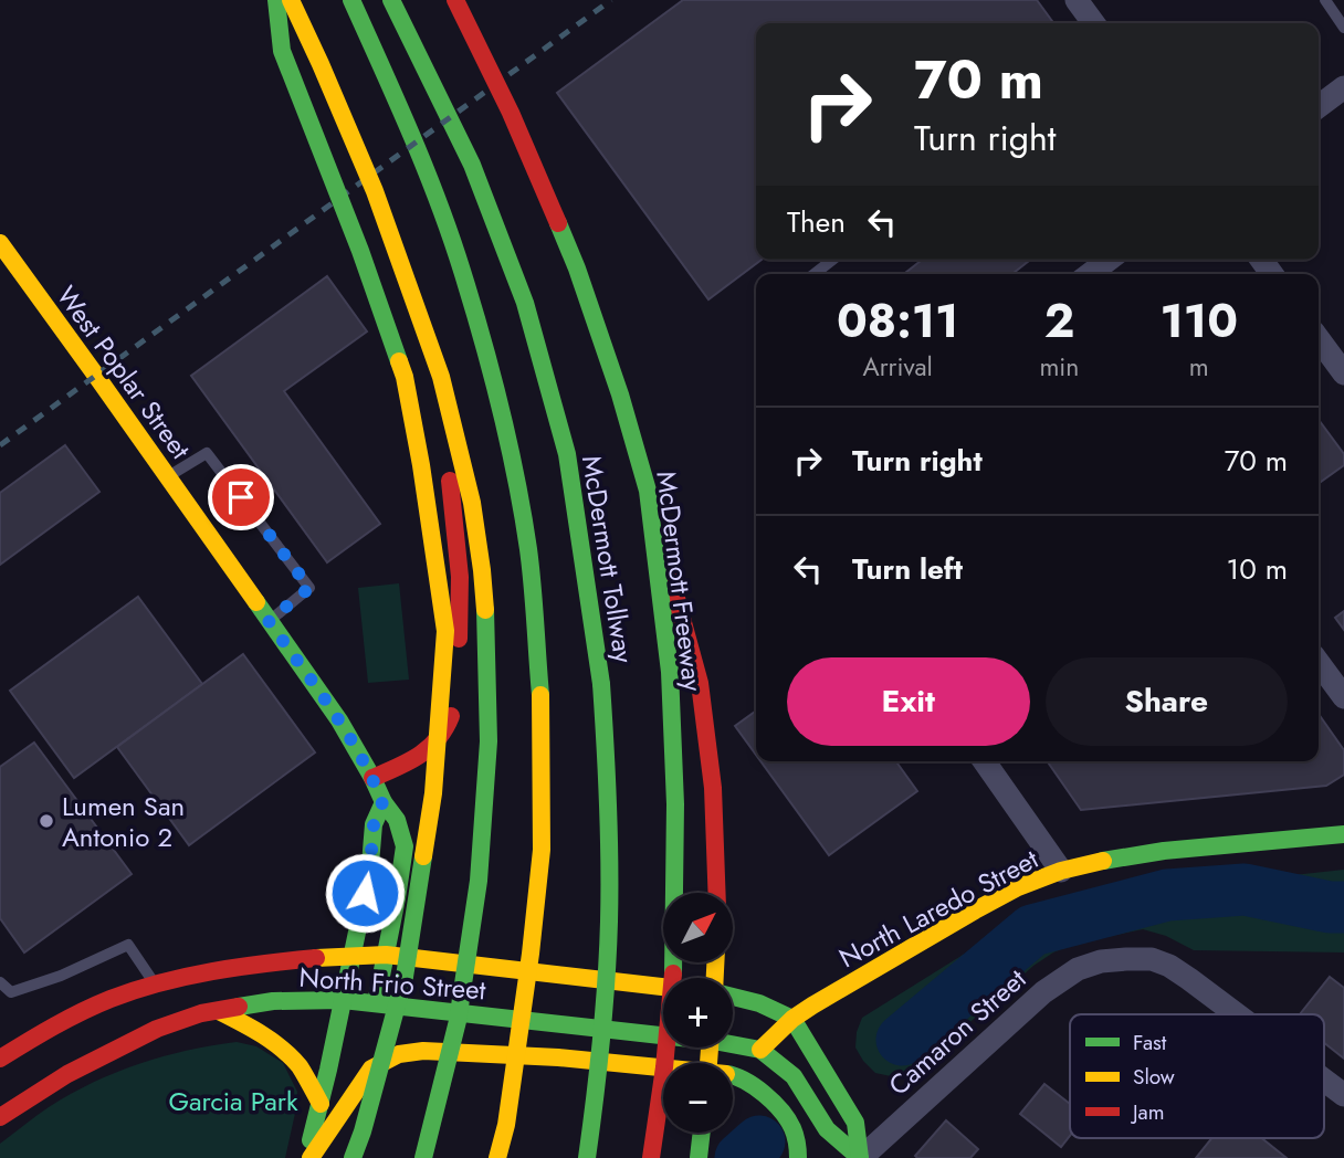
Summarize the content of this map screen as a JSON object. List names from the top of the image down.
{
  "streets": {
    "main road": [
      "West Poplar Street",
      "McDermott Tollway",
      "McDermott Freeway",
      "North Laredo Street",
      "North Frio Street"
    ],
    "street": ["Camaron Street"]
  },
  "crossings": [
    ["West Poplar Street", "North Frio Street"],
    ["North Laredo Street", "North Frio Street"]
  ],
  "parks": ["Garcia Park"],
  "places": ["Lumen San Antonio 2"],
  "legend": ["Fast", "Slow", "Jam"],
  "north": "top right",
  "page": {
    "turn": ["70 m", "Turn right"],
    "then": "Then",
    "eta": [
      "08:11",
      "Arrival",
      "2",
      "min",
      "110",
      "m"
    ],
    "list": [
      {
        "name": "Turn right",
        "value": "70 m"
      },
      {
        "name": "Turn left",
        "value": "10 m"
      }
    ],
    "buttons": ["Exit", "Share"],
    "map_buttons": ["+", "−"]
  }
}
